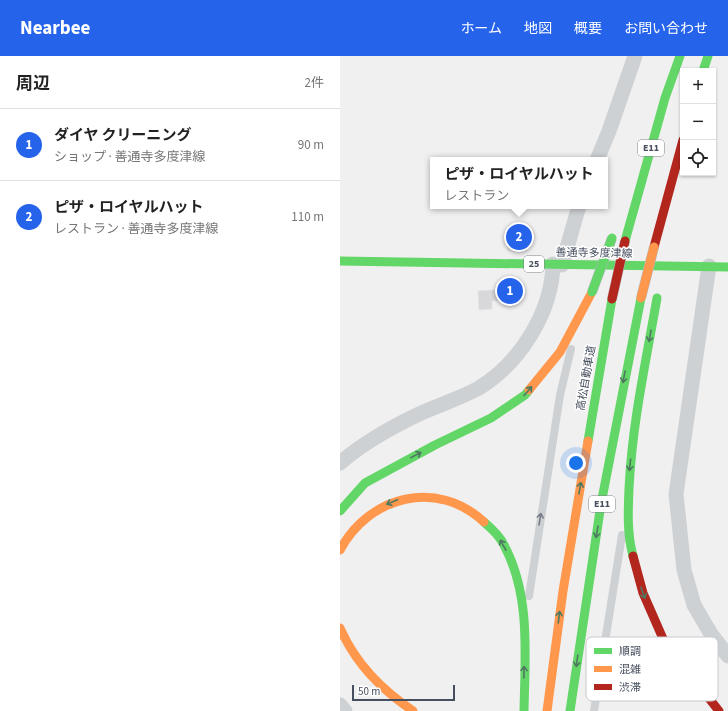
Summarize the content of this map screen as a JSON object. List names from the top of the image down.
{
  "streets": {
    "main road": [
      "E11",
      "善通寺多度津線",
      "25",
      "高松自動車道"
    ]
  },
  "legend": ["順調", "混雑", "渋滞"],
  "scale_bar": "50 m",
  "page": {
    "header": "Nearbee",
    "nav": [
      "ホーム",
      "地図",
      "概要",
      "お問い合わせ"
    ],
    "heading": ["周辺", "2件"],
    "map_buttons": ["+", "−"],
    "list": [
      {
        "mark": "1",
        "name": "ダイヤ クリーニング",
        "note": "ショップ · 善通寺多度津線",
        "value": "90 m"
      },
      {
        "mark": "2",
        "name": "ピザ・ロイヤルハット",
        "note": "レストラン · 善通寺多度津線",
        "value": "110 m"
      }
    ],
    "popup": ["ピザ・ロイヤルハット", "レストラン"],
    "pins": ["2", "1"],
    "scale": "50 m"
  }
}
